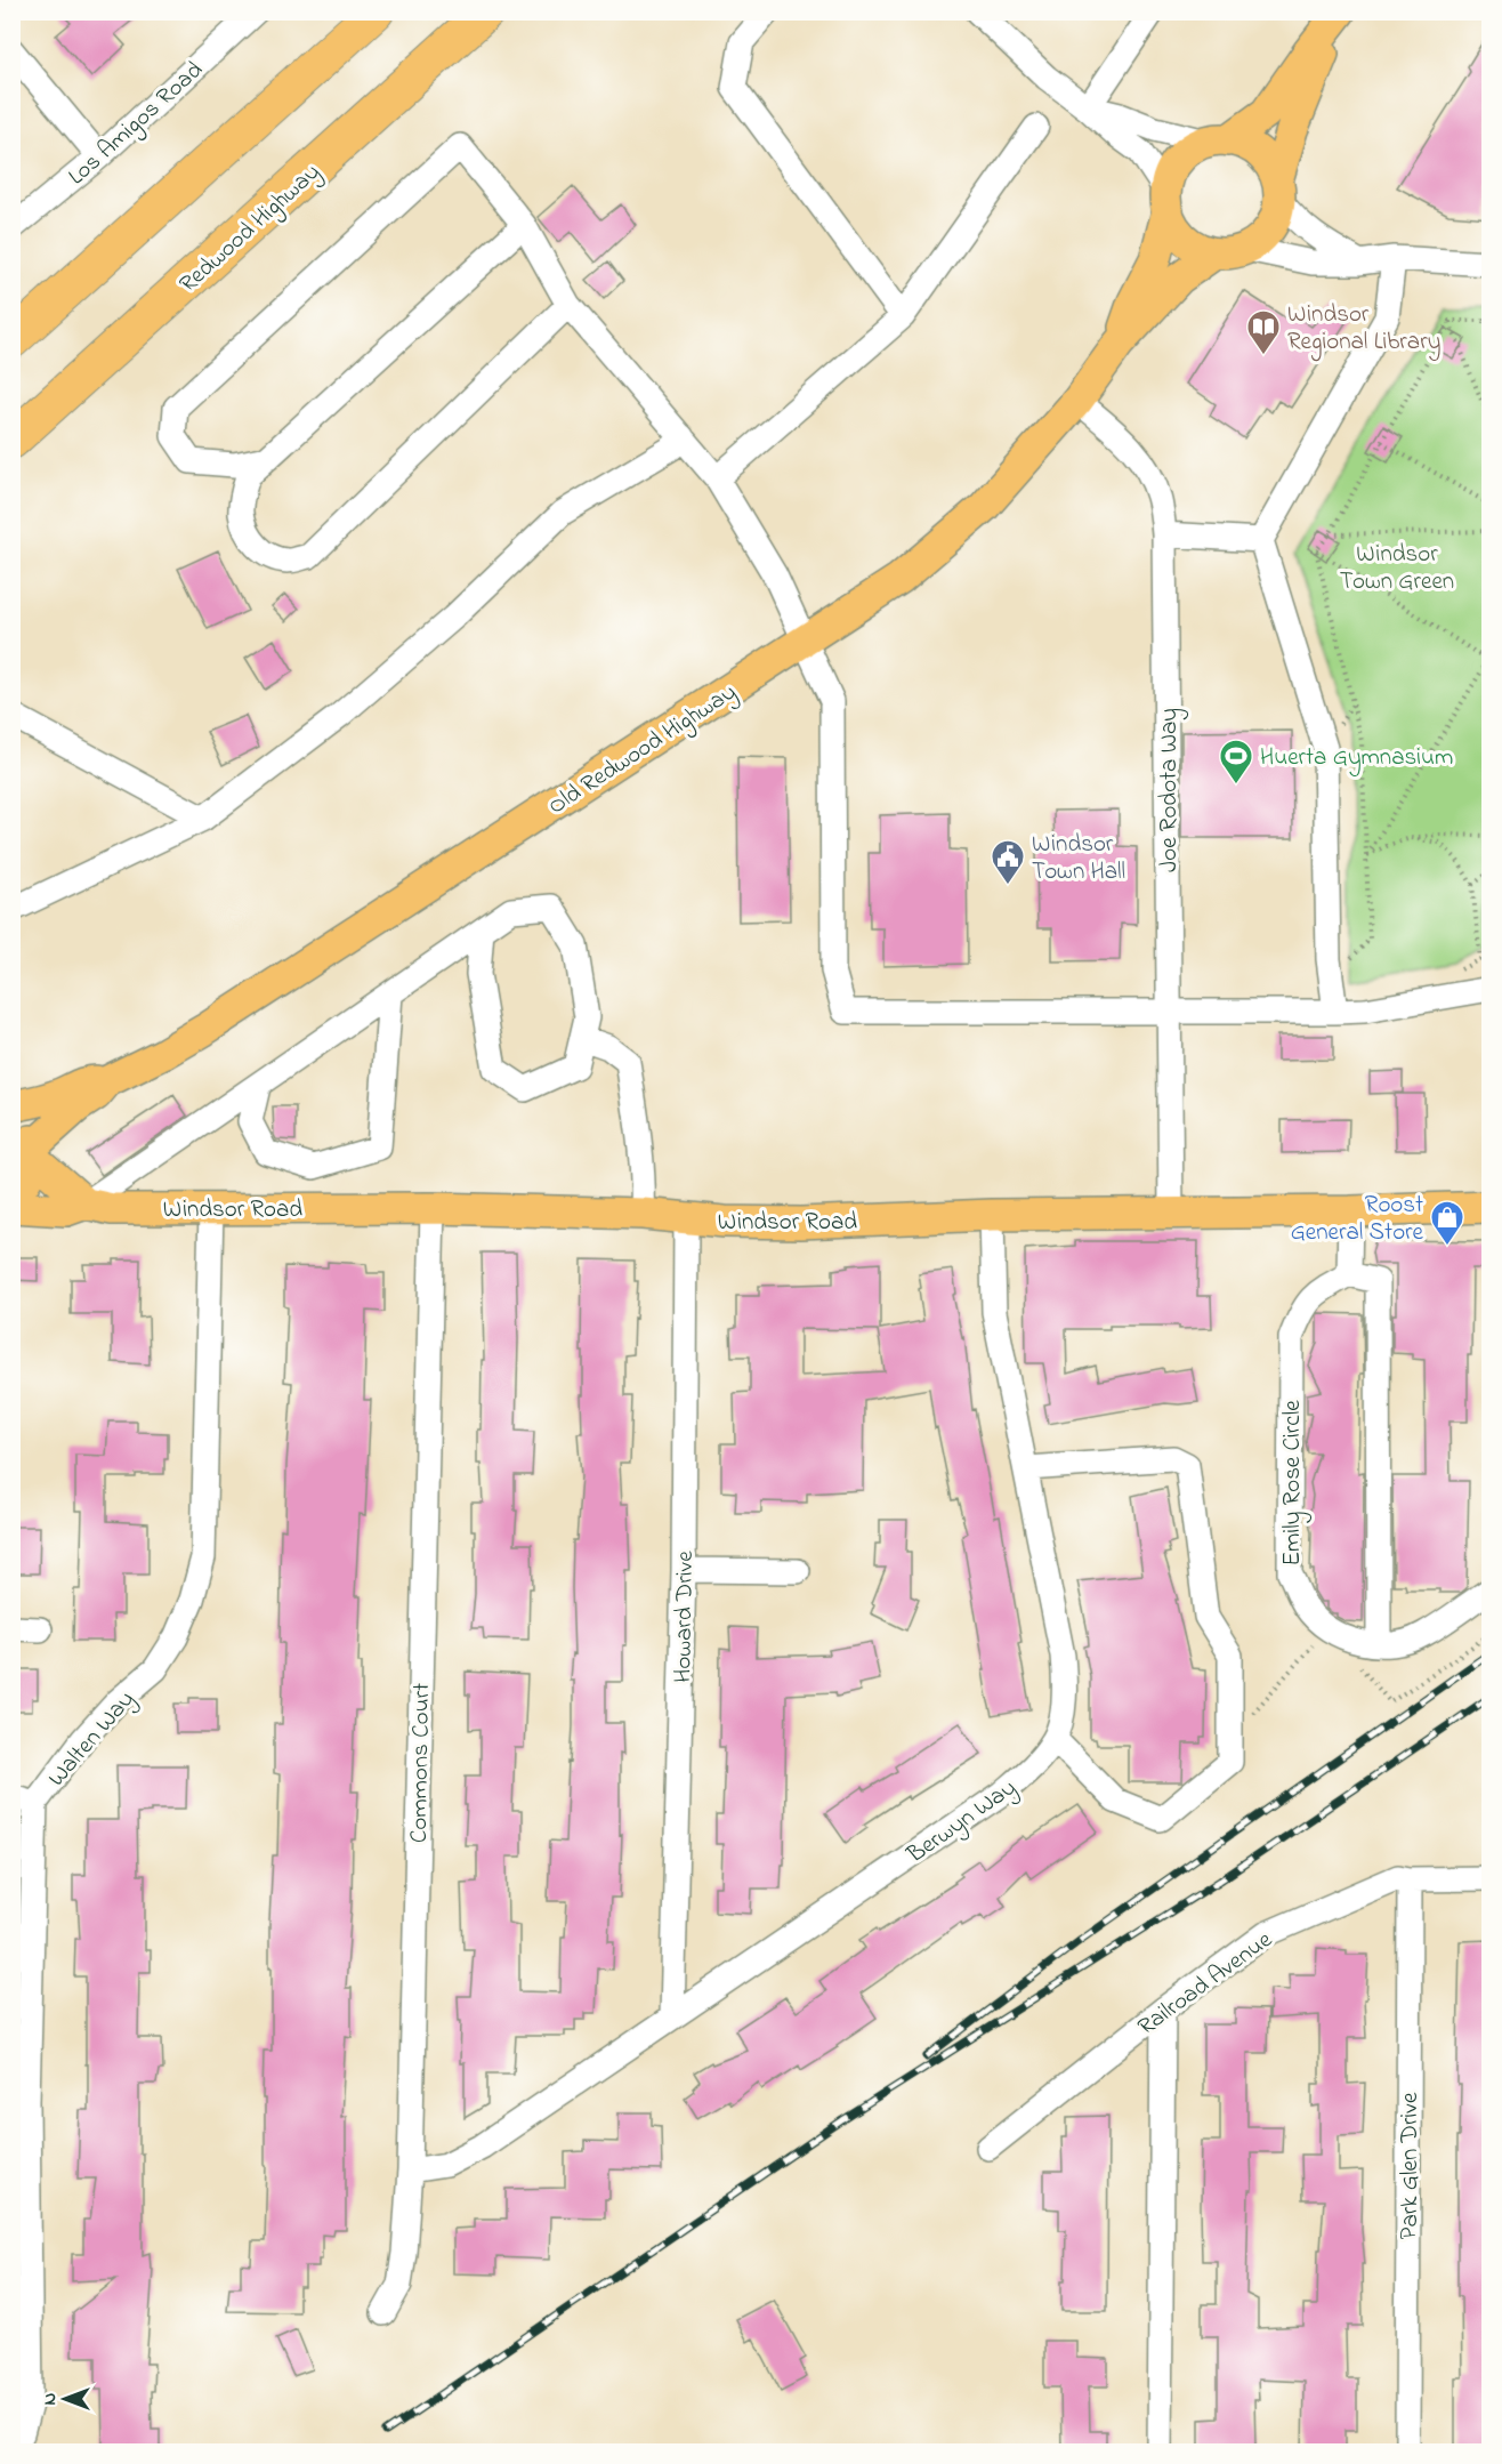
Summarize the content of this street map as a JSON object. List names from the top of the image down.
{
  "streets": {
    "highway": ["Redwood Highway"],
    "main road": ["Old Redwood Highway", "Windsor Road"],
    "street": [
      "Los Amigos Road",
      "Joe Rodota Way",
      "Emily Rose Circle",
      "Howard Drive",
      "Walten Way",
      "Commons Court",
      "Berwyn Way",
      "Railroad Avenue",
      "Park Glen Drive"
    ]
  },
  "crossings": [
    ["Old Redwood Highway", "Joe Rodota Way"],
    ["Joe Rodota Way", "Windsor Road"],
    ["Windsor Road", "Howard Drive"],
    ["Windsor Road", "Walten Way"],
    ["Windsor Road", "Commons Court"],
    ["Windsor Road", "Berwyn Way"],
    ["Howard Drive", "Berwyn Way"],
    ["Commons Court", "Berwyn Way"],
    ["Railroad Avenue", "Park Glen Drive"]
  ],
  "parks": ["Windsor Town Green"],
  "places": {
    "library": ["Windsor Regional Library"],
    "sports": ["Huerta Gymnasium"],
    "public building": ["Windsor Town Hall"],
    "shop": ["Roost General Store"]
  },
  "north": "left"
}
